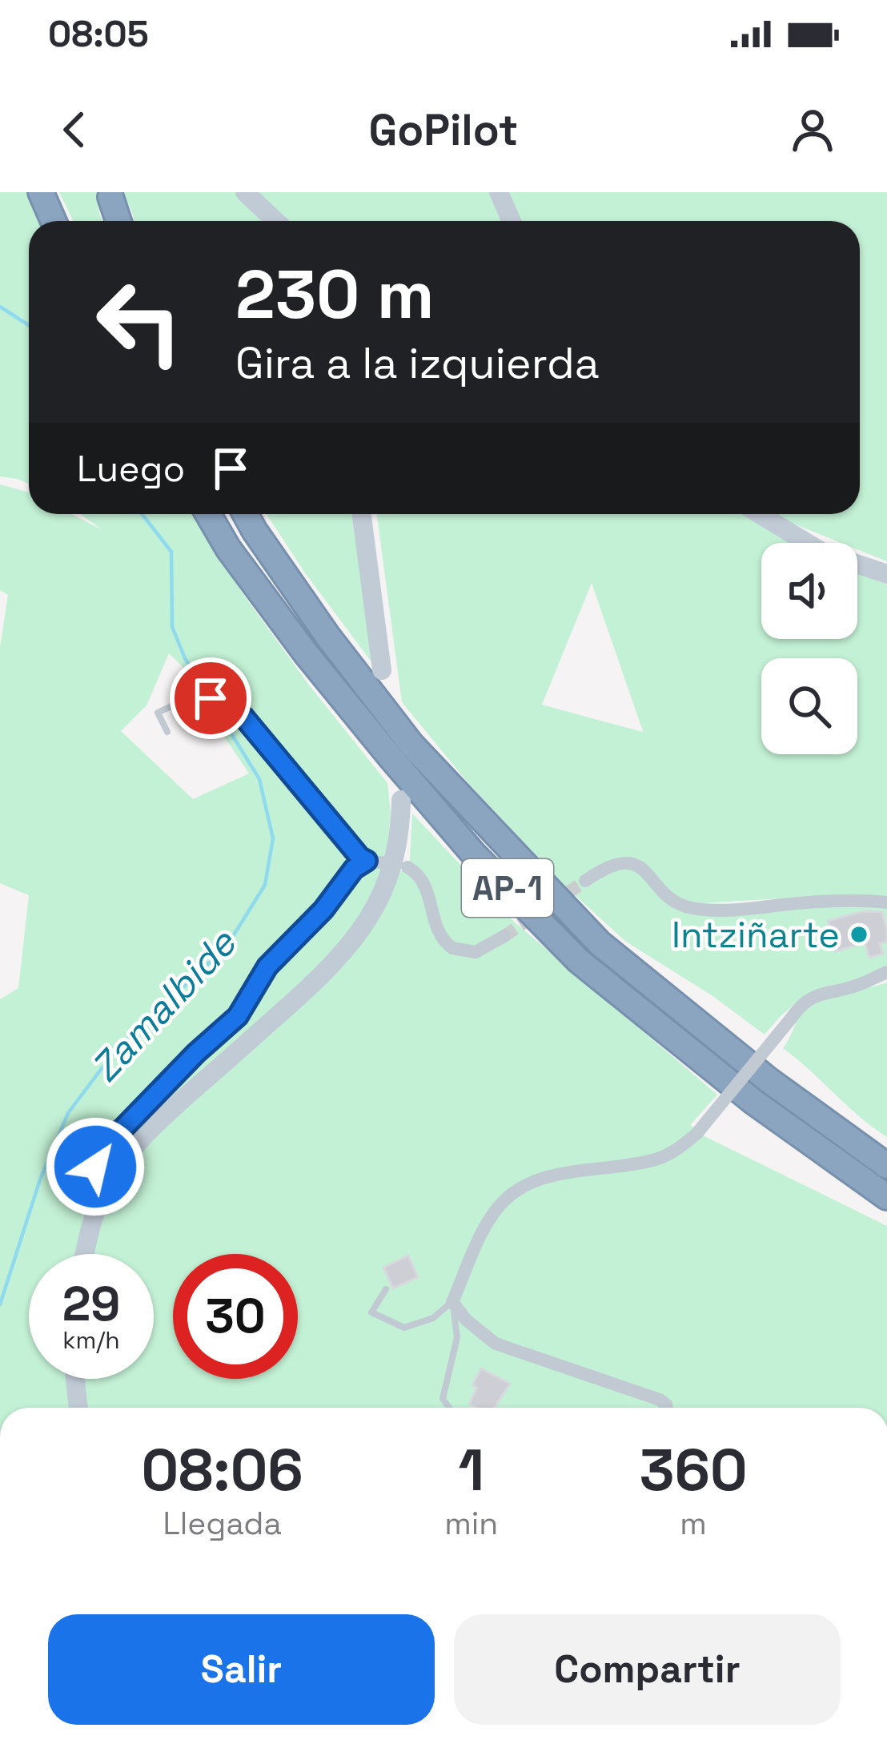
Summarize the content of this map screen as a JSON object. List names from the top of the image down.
{
  "streets": {
    "highway": ["AP-1"]
  },
  "water": ["Zamalbide"],
  "places": ["Intziñarte"],
  "page": {
    "status": "08:05",
    "header": "GoPilot",
    "turn": ["230 m", "Gira a la izquierda"],
    "then": "Luego",
    "speed": "29 km/h",
    "limit": "30",
    "eta": [
      "08:06",
      "Llegada",
      "1",
      "min",
      "360",
      "m"
    ],
    "buttons": ["Salir", "Compartir"]
  }
}
